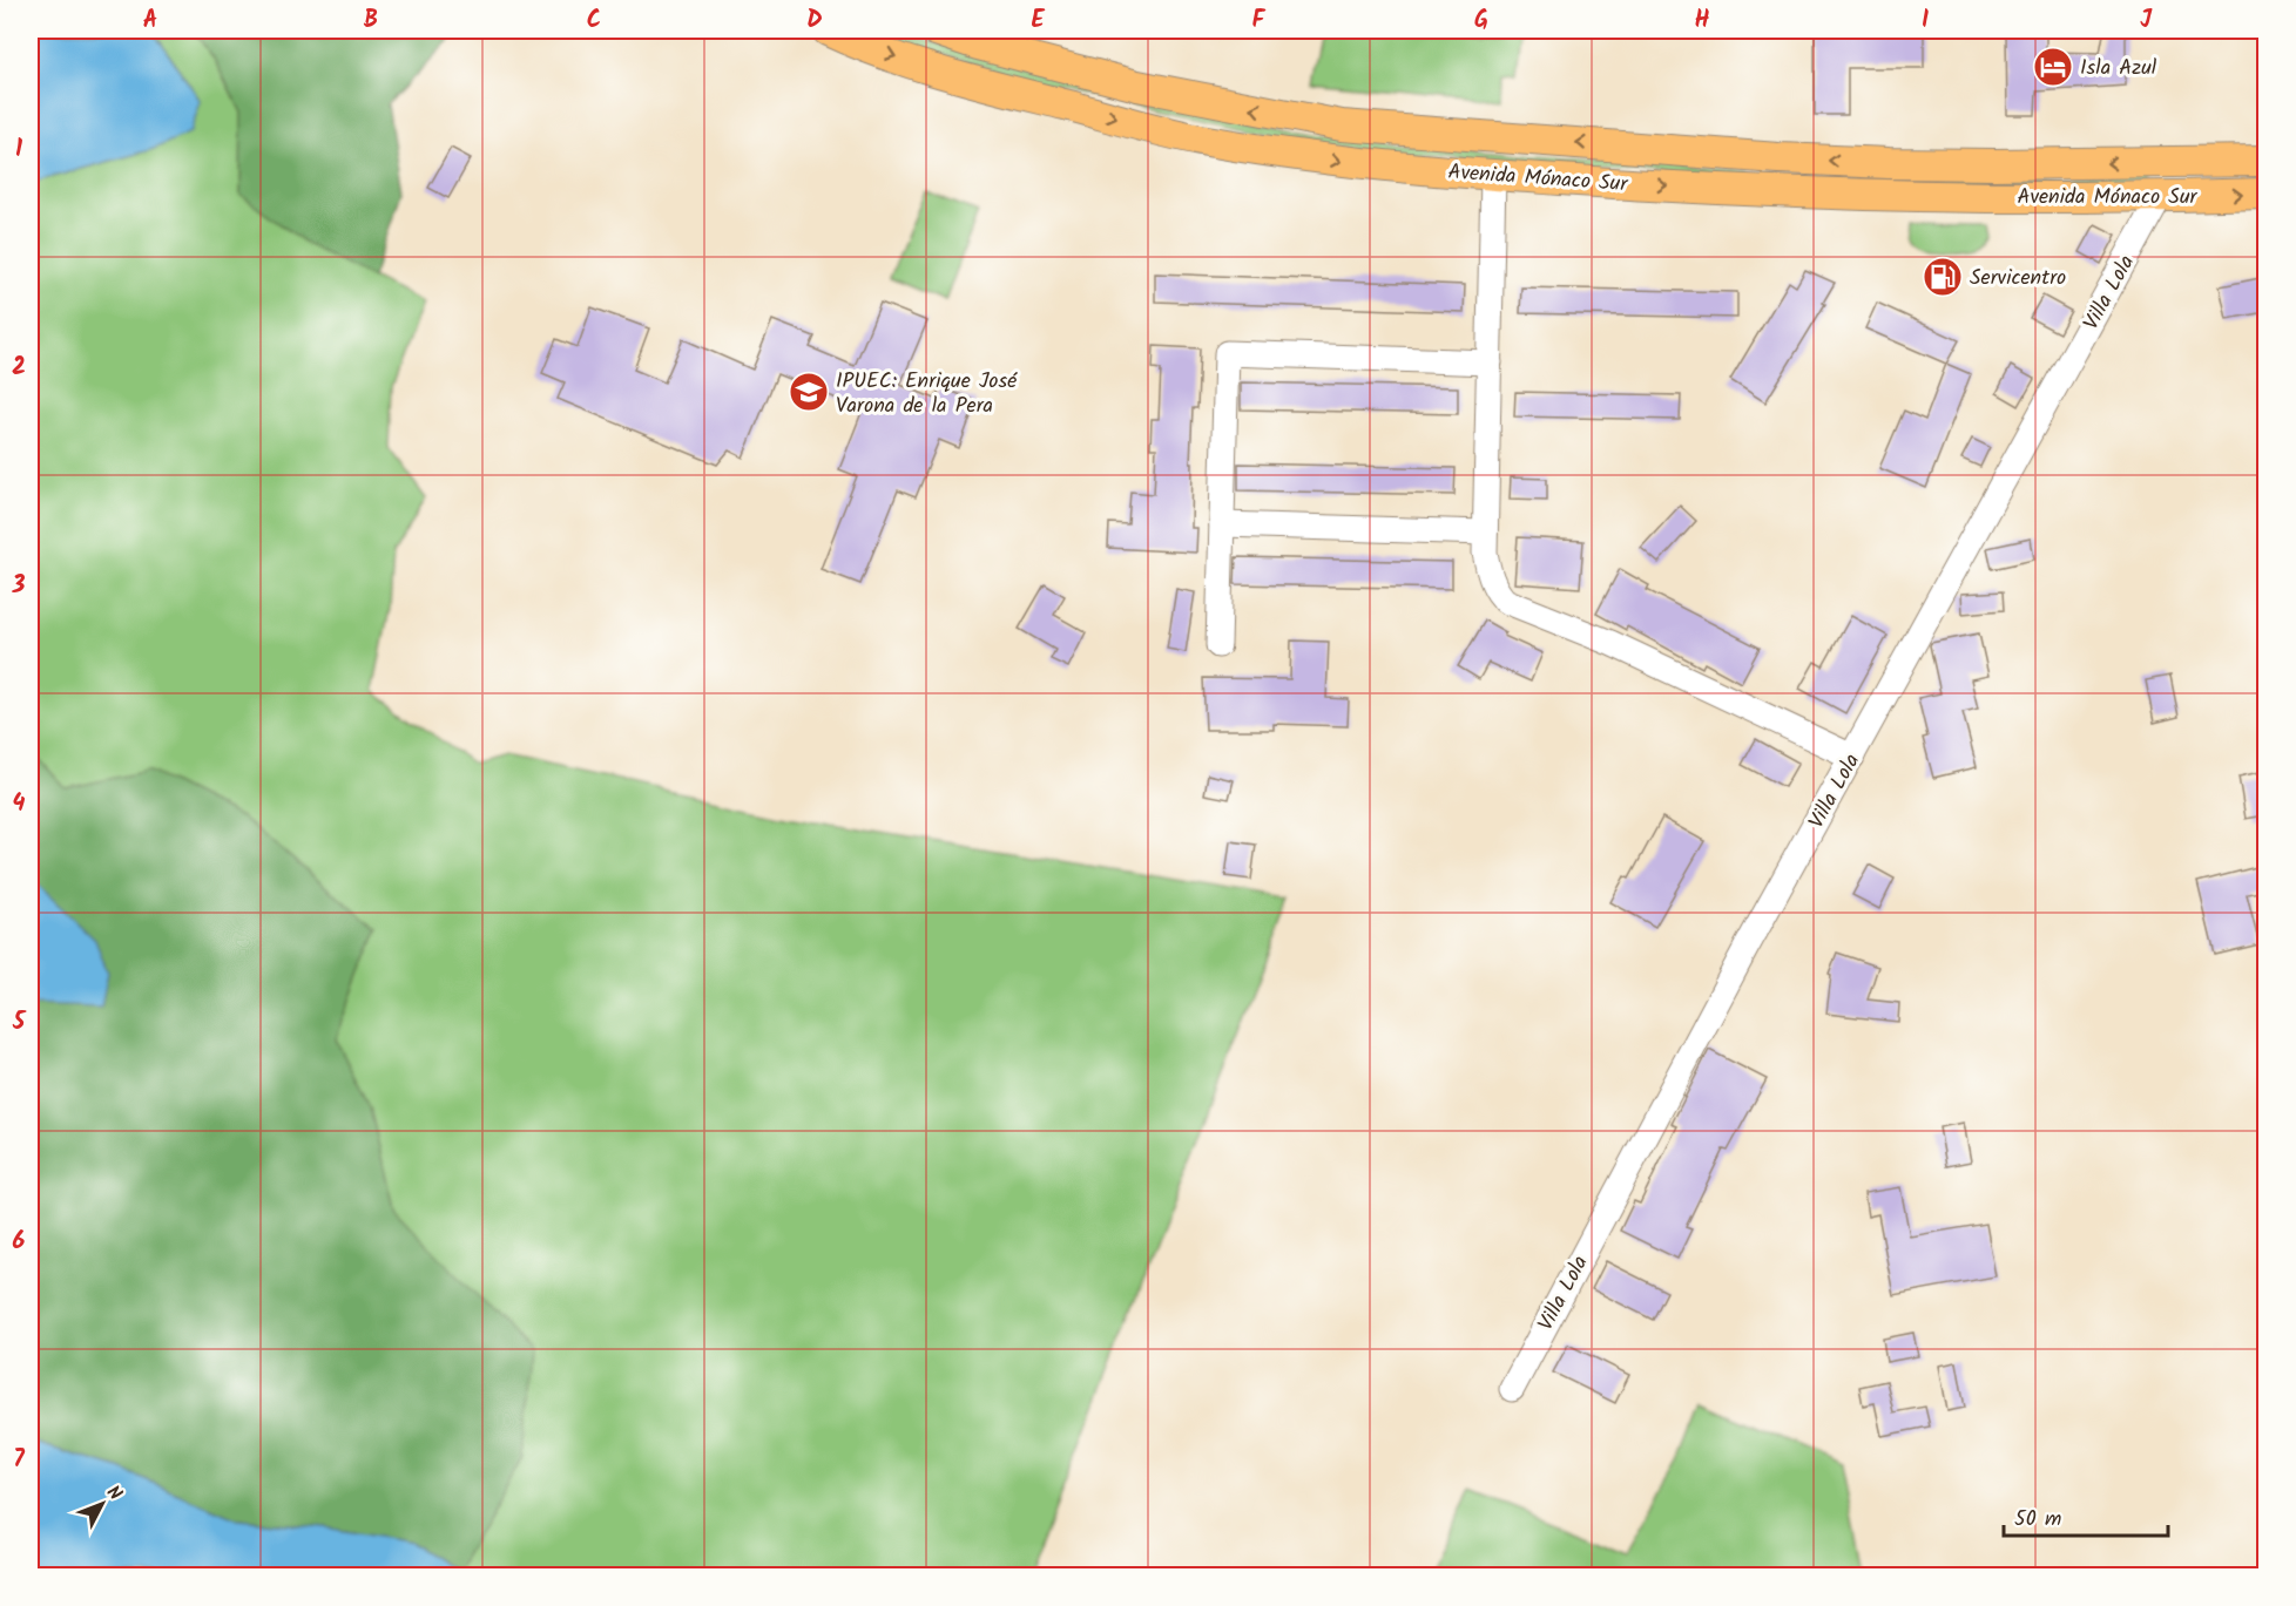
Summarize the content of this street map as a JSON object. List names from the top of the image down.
{
  "streets": {
    "main road": ["Avenida Mónaco Sur"],
    "street": ["Villa Lola"]
  },
  "crossings": [
    ["Avenida Mónaco Sur", "Villa Lola"]
  ],
  "places": {
    "hotel": ["Isla Azul"],
    "fuel station": ["Servicentro"],
    "school or university": ["IPUEC: Enrique José Varona de la Pera"]
  },
  "scale_bar": "50 m",
  "north": "top right",
  "grid": {
    "columns": [
      "A",
      "B",
      "C",
      "D",
      "E",
      "F",
      "G",
      "H",
      "I",
      "J"
    ],
    "rows": [
      "1",
      "2",
      "3",
      "4",
      "5",
      "6",
      "7"
    ]
  }
}
